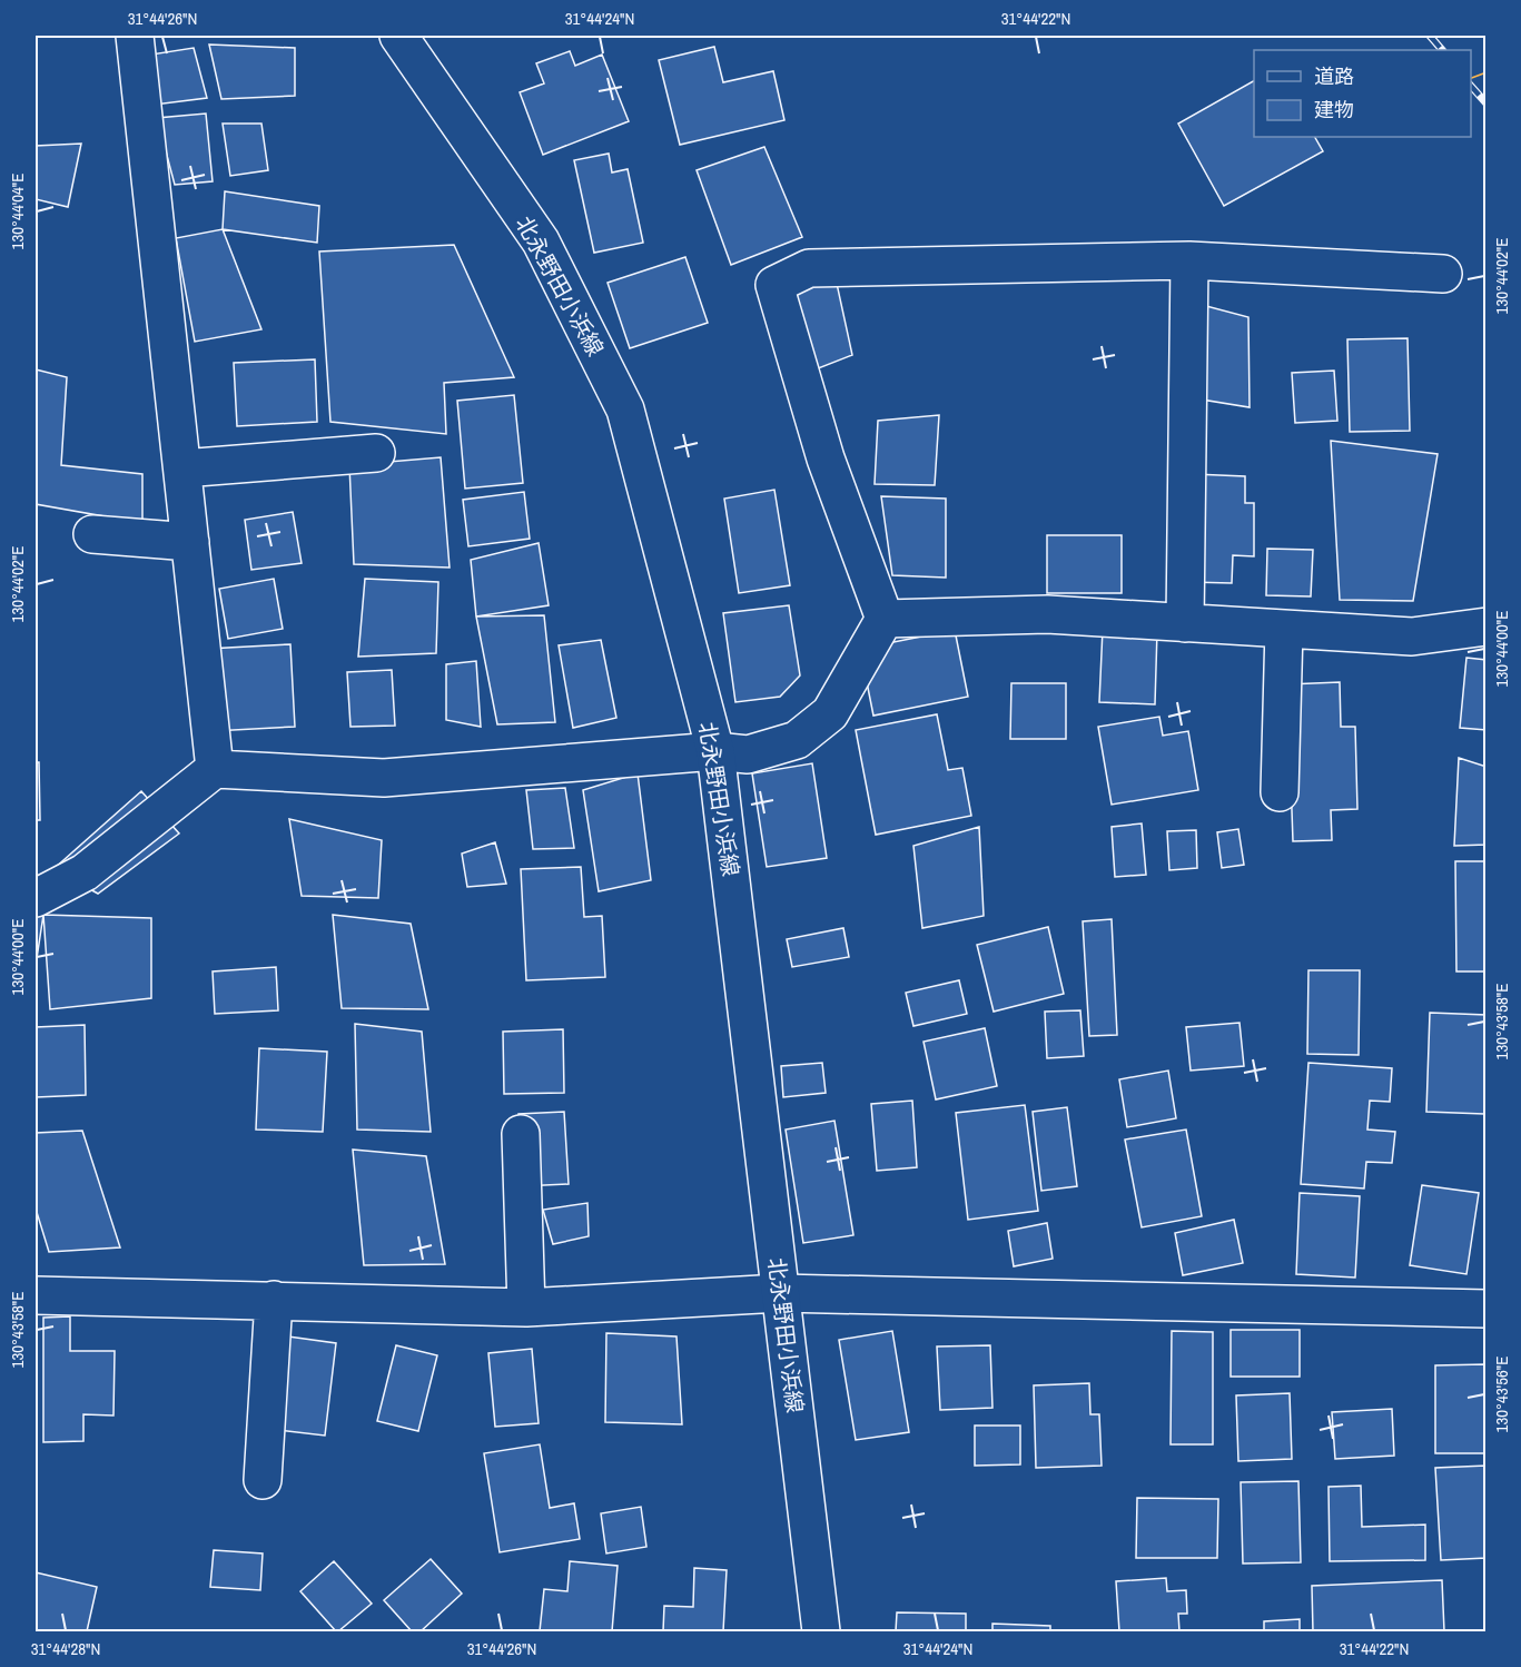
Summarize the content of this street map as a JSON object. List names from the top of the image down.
{
  "streets": {
    "street": ["北永野田小浜線"]
  },
  "legend": ["道路", "建物"],
  "coordinates": [
    "31°44'26\"N",
    "31°44'24\"N",
    "31°44'22\"N",
    "130°44'04\"E",
    "130°44'02\"E",
    "130°44'00\"E",
    "130°43'58\"E",
    "130°43'56\"E",
    "31°44'28\"N"
  ]
}
